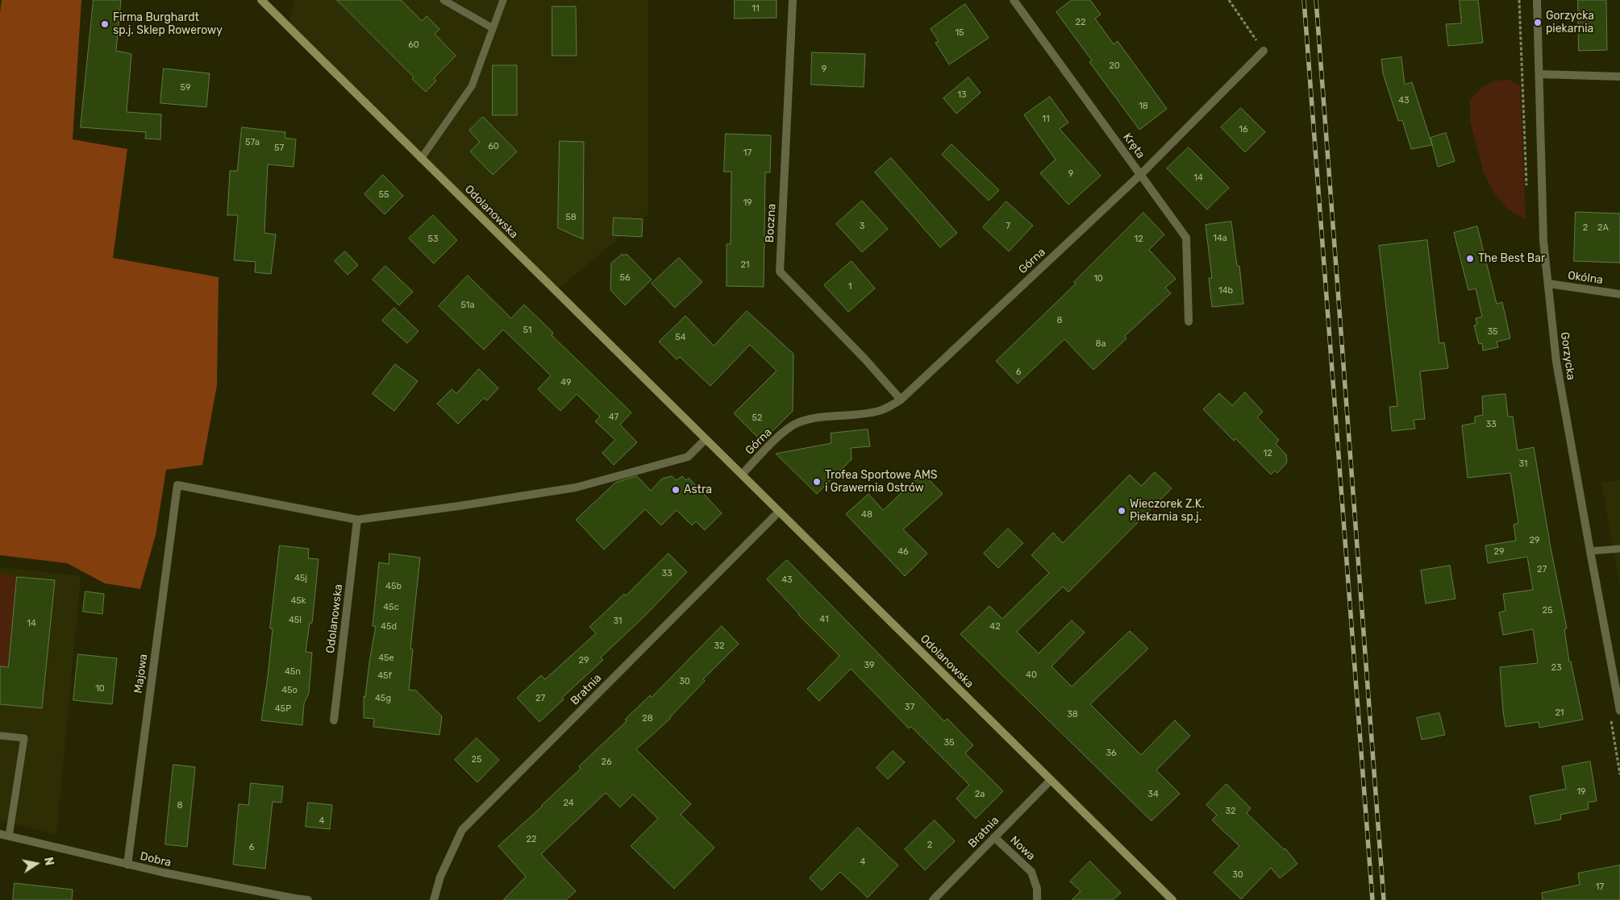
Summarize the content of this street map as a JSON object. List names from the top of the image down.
{
  "streets": {
    "main road": ["Odolanowska"],
    "street": [
      "Kręta",
      "Boczna",
      "Górna",
      "Okólna",
      "Gorzycka",
      "Majowa",
      "Bratnia",
      "Nowa",
      "Dobra"
    ]
  },
  "crossings": [
    ["Kręta", "Górna"],
    ["Odolanowska", "Górna"],
    ["Odolanowska", "Majowa"],
    ["Odolanowska", "Bratnia"],
    ["Boczna", "Górna"],
    ["Okólna", "Gorzycka"],
    ["Majowa", "Dobra"],
    ["Bratnia", "Nowa"]
  ],
  "places": [
    "Gorzycka piekarnia",
    "Firma Burghardt sp.j. Sklep Rowerowy",
    "The Best Bar",
    "Trofea Sportowe AMS i Grawernia Ostrów",
    "Astra",
    "Wieczorek Z.K. Piekarnia sp.j."
  ],
  "house_numbers": [
    "11",
    "22",
    "15",
    "60",
    "20",
    "9",
    "59",
    "13",
    "43",
    "18",
    "11",
    "16",
    "57a",
    "60",
    "57",
    "17",
    "9",
    "14",
    "55",
    "19",
    "58",
    "3",
    "7",
    "2",
    "2A",
    "14a",
    "53",
    "12",
    "21",
    "56",
    "10",
    "1",
    "14b",
    "51a",
    "8",
    "51",
    "35",
    "54",
    "8a",
    "6",
    "49",
    "47",
    "52",
    "33",
    "12",
    "31",
    "48",
    "29",
    "46",
    "29",
    "27",
    "33",
    "45j",
    "43",
    "45b",
    "45k",
    "45c",
    "25",
    "41",
    "45l",
    "31",
    "14",
    "45d",
    "42",
    "32",
    "45e",
    "29",
    "39",
    "23",
    "45n",
    "40",
    "45f",
    "30",
    "10",
    "45o",
    "45g",
    "27",
    "37",
    "45P",
    "21",
    "38",
    "28",
    "35",
    "36",
    "25",
    "26",
    "19",
    "2a",
    "34",
    "24",
    "8",
    "32",
    "4",
    "22",
    "2",
    "6",
    "4",
    "30",
    "17"
  ],
  "north": "right"
}
